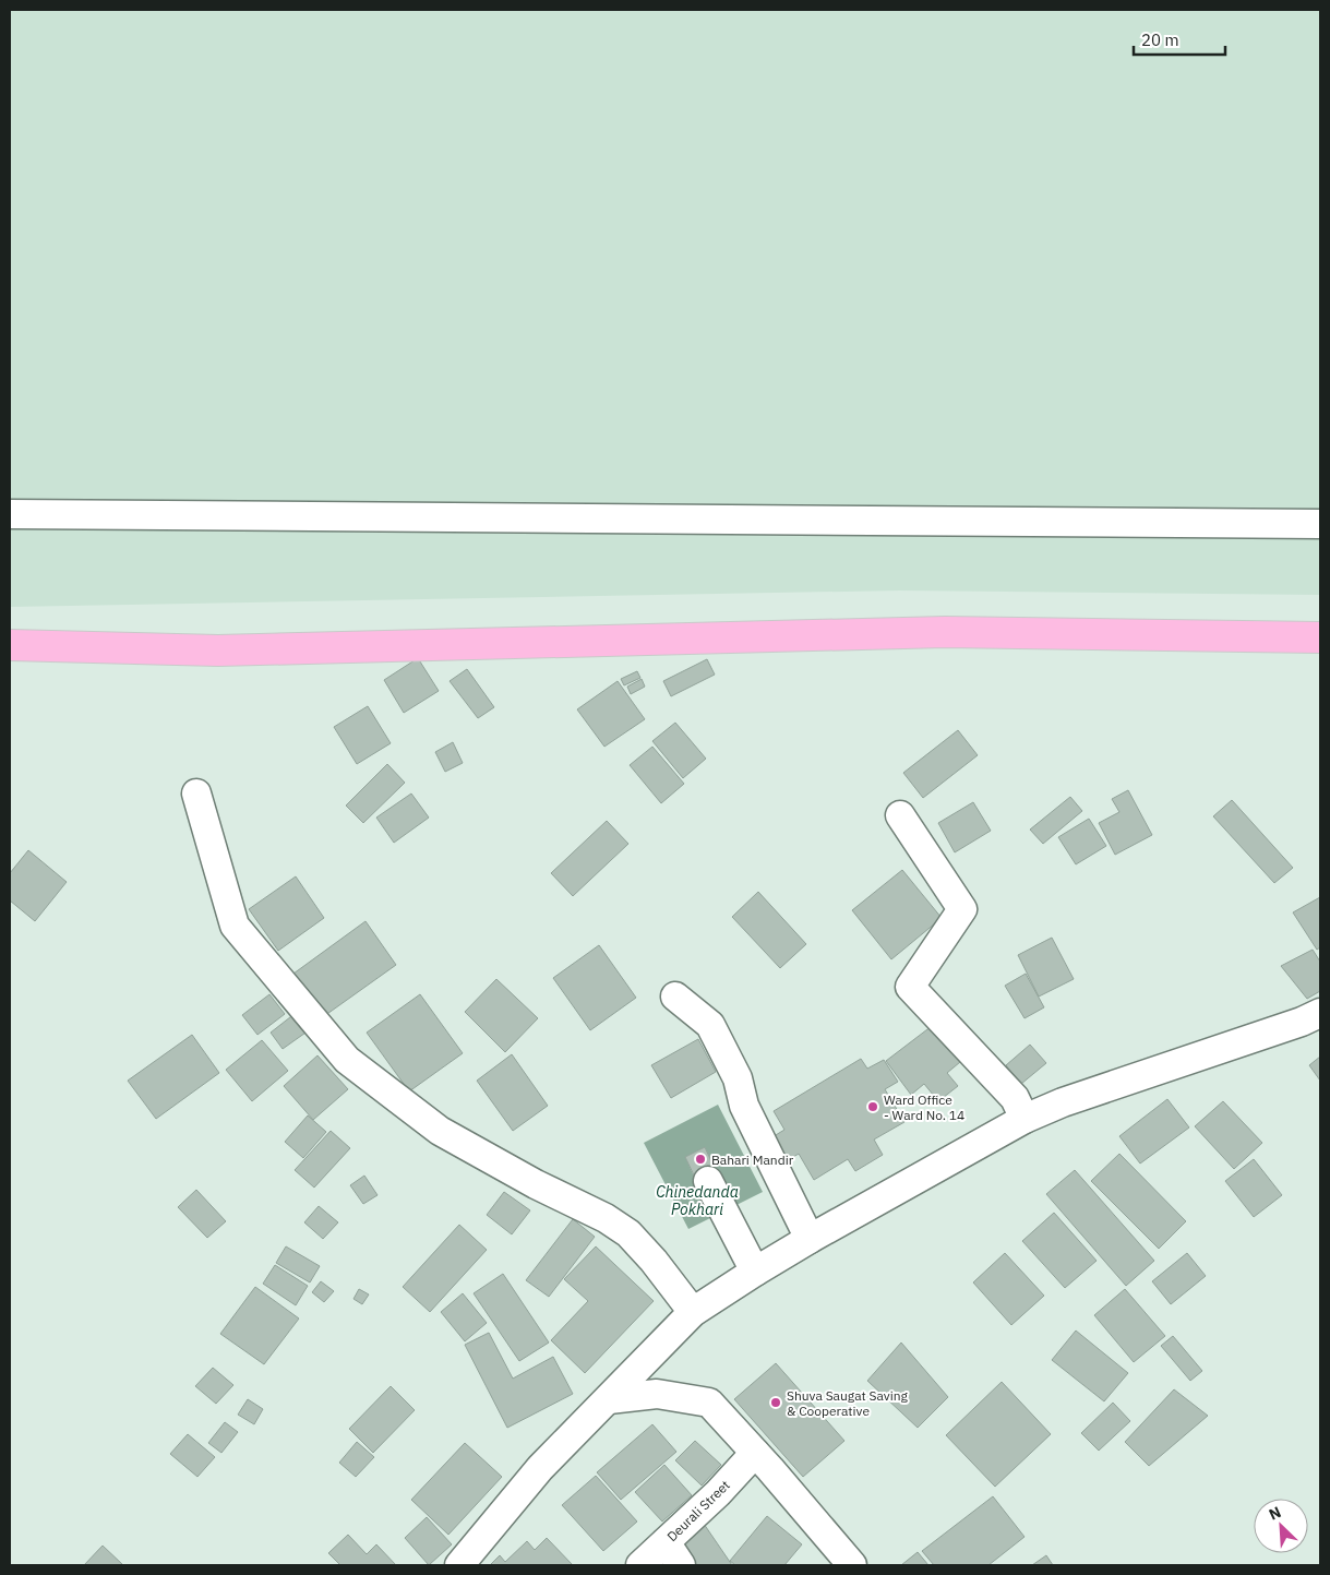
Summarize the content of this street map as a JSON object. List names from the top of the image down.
{
  "streets": {
    "street": ["Deurali Street"]
  },
  "water": ["Chinedanda Pokhari"],
  "places": ["Ward Office - Ward No. 14", "Bahari Mandir", "Shuva Saugat Saving & Cooperative"],
  "scale_bar": "20 m",
  "north": "top left"
}
